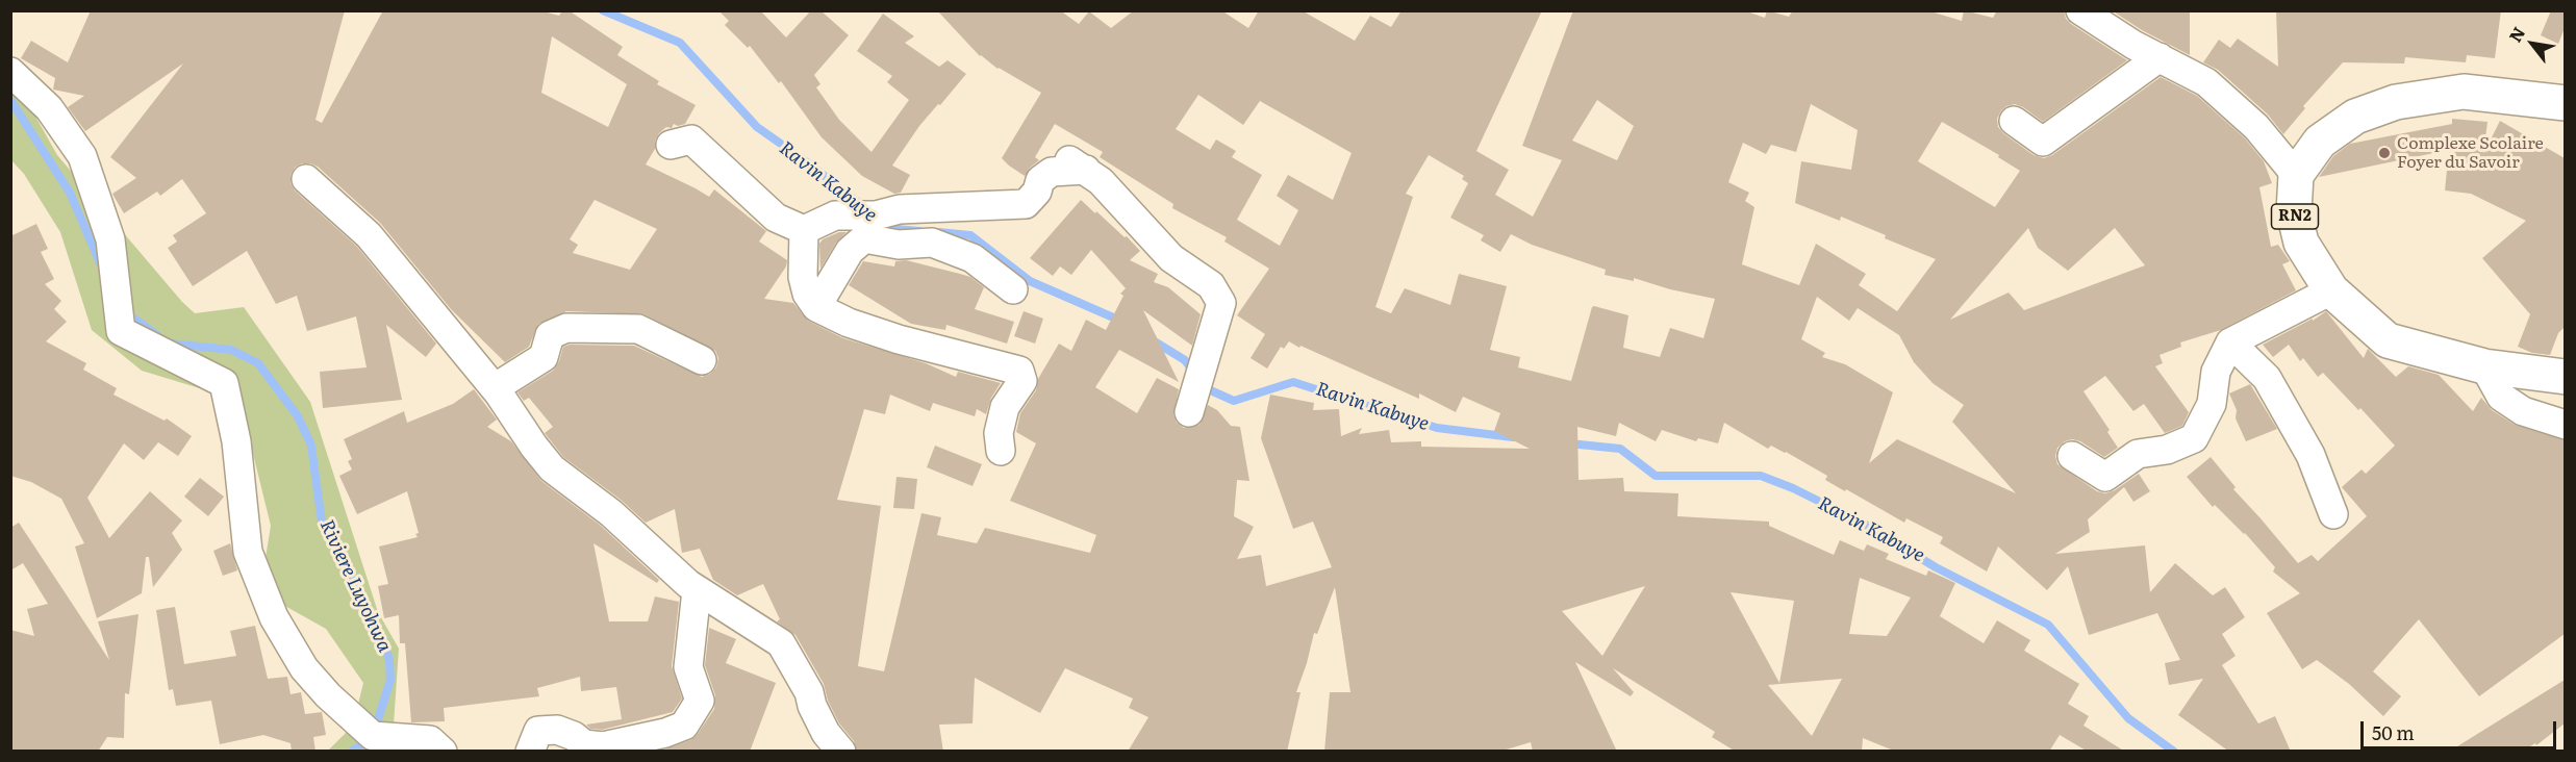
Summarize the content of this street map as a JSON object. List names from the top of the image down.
{
  "streets": {
    "highway": ["RN2"]
  },
  "water": ["Ravin Kabuye", "Riviere Luyohwa"],
  "places": ["Complexe Scolaire Foyer du Savoir"],
  "scale_bar": "50 m",
  "north": "top left"
}
